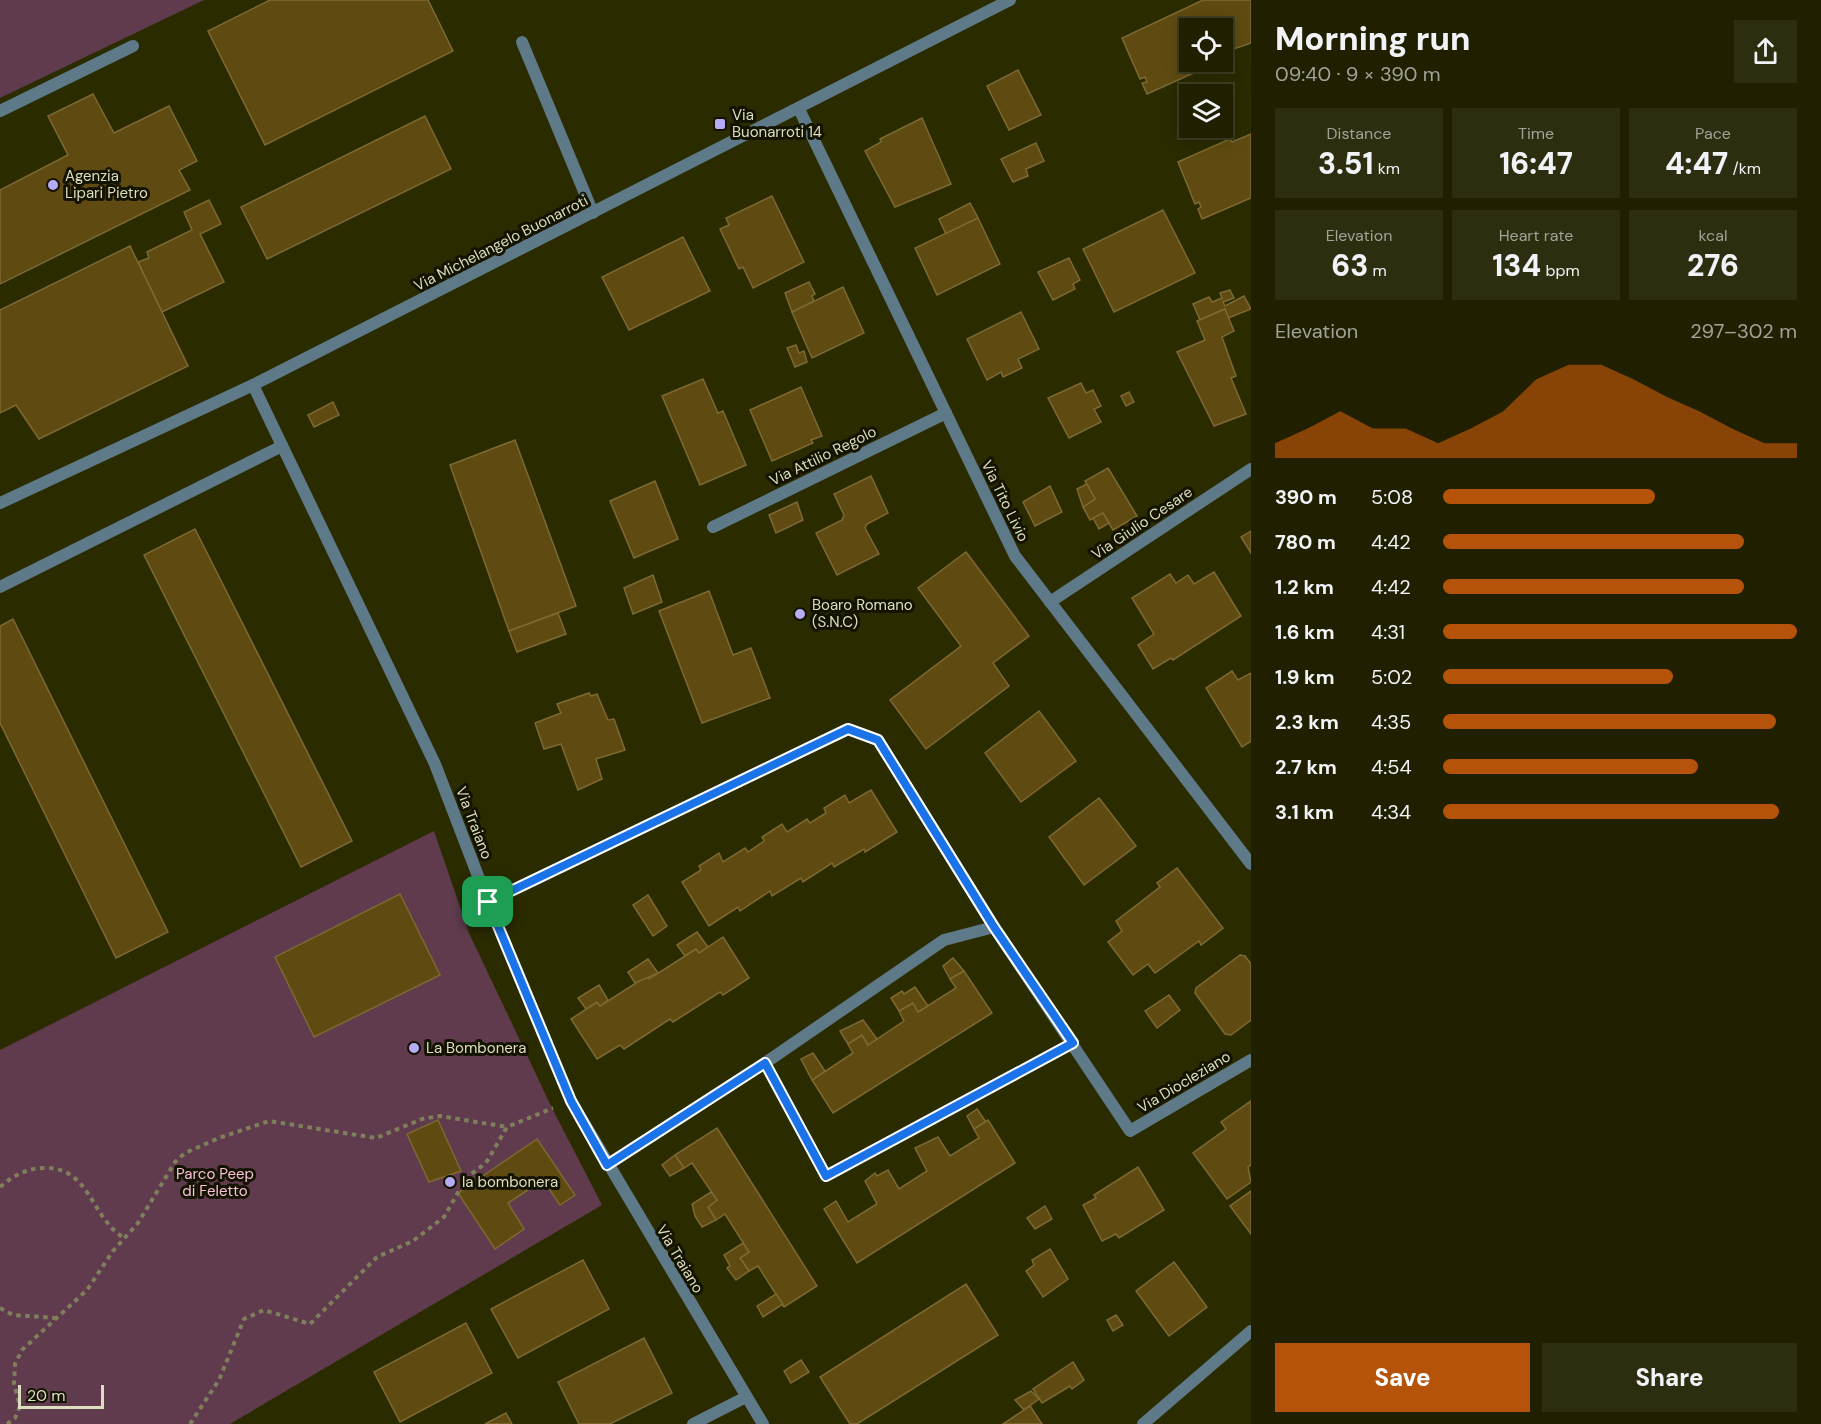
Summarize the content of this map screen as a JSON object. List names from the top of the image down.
{
  "streets": {
    "street": [
      "Via Michelangelo Buonarroti",
      "Via Attilio Regolo",
      "Via Tito Livio",
      "Via Giulio Cesare",
      "Via Traiano",
      "Via Diocleziano"
    ]
  },
  "crossings": [
    ["Via Michelangelo Buonarroti", "Via Tito Livio"],
    ["Via Michelangelo Buonarroti", "Via Traiano"],
    ["Via Attilio Regolo", "Via Tito Livio"],
    ["Via Tito Livio", "Via Giulio Cesare"],
    ["Via Traiano", "Via Diocleziano"]
  ],
  "parks": ["Parco Peep di Feletto"],
  "places": {
    "transit": ["Via Buonarroti 14"],
    "other": [
      "Agenzia Lipari Pietro",
      "Boaro Romano (S.N.C)",
      "La Bombonera",
      "la bombonera"
    ]
  },
  "scale_bar": "20 m",
  "page": {
    "heading": ["Morning run", "09:40 · 9 × 390 m"],
    "stats": [
      ["Distance", "3.51 km"],
      ["Time", "16:47"],
      ["Pace", "4:47 /km"],
      ["Elevation", "63 m"],
      ["Heart rate", "134 bpm"],
      ["kcal", "276"]
    ],
    "chart": ["Elevation", "297–302 m"],
    "list": [
      {
        "name": "390 m",
        "note": "5:08"
      },
      {
        "name": "780 m",
        "note": "4:42"
      },
      {
        "name": "1.2 km",
        "note": "4:42"
      },
      {
        "name": "1.6 km",
        "note": "4:31"
      },
      {
        "name": "1.9 km",
        "note": "5:02"
      },
      {
        "name": "2.3 km",
        "note": "4:35"
      },
      {
        "name": "2.7 km",
        "note": "4:54"
      },
      {
        "name": "3.1 km",
        "note": "4:34"
      }
    ],
    "buttons": ["Save", "Share"],
    "scale": "20 m"
  }
}
